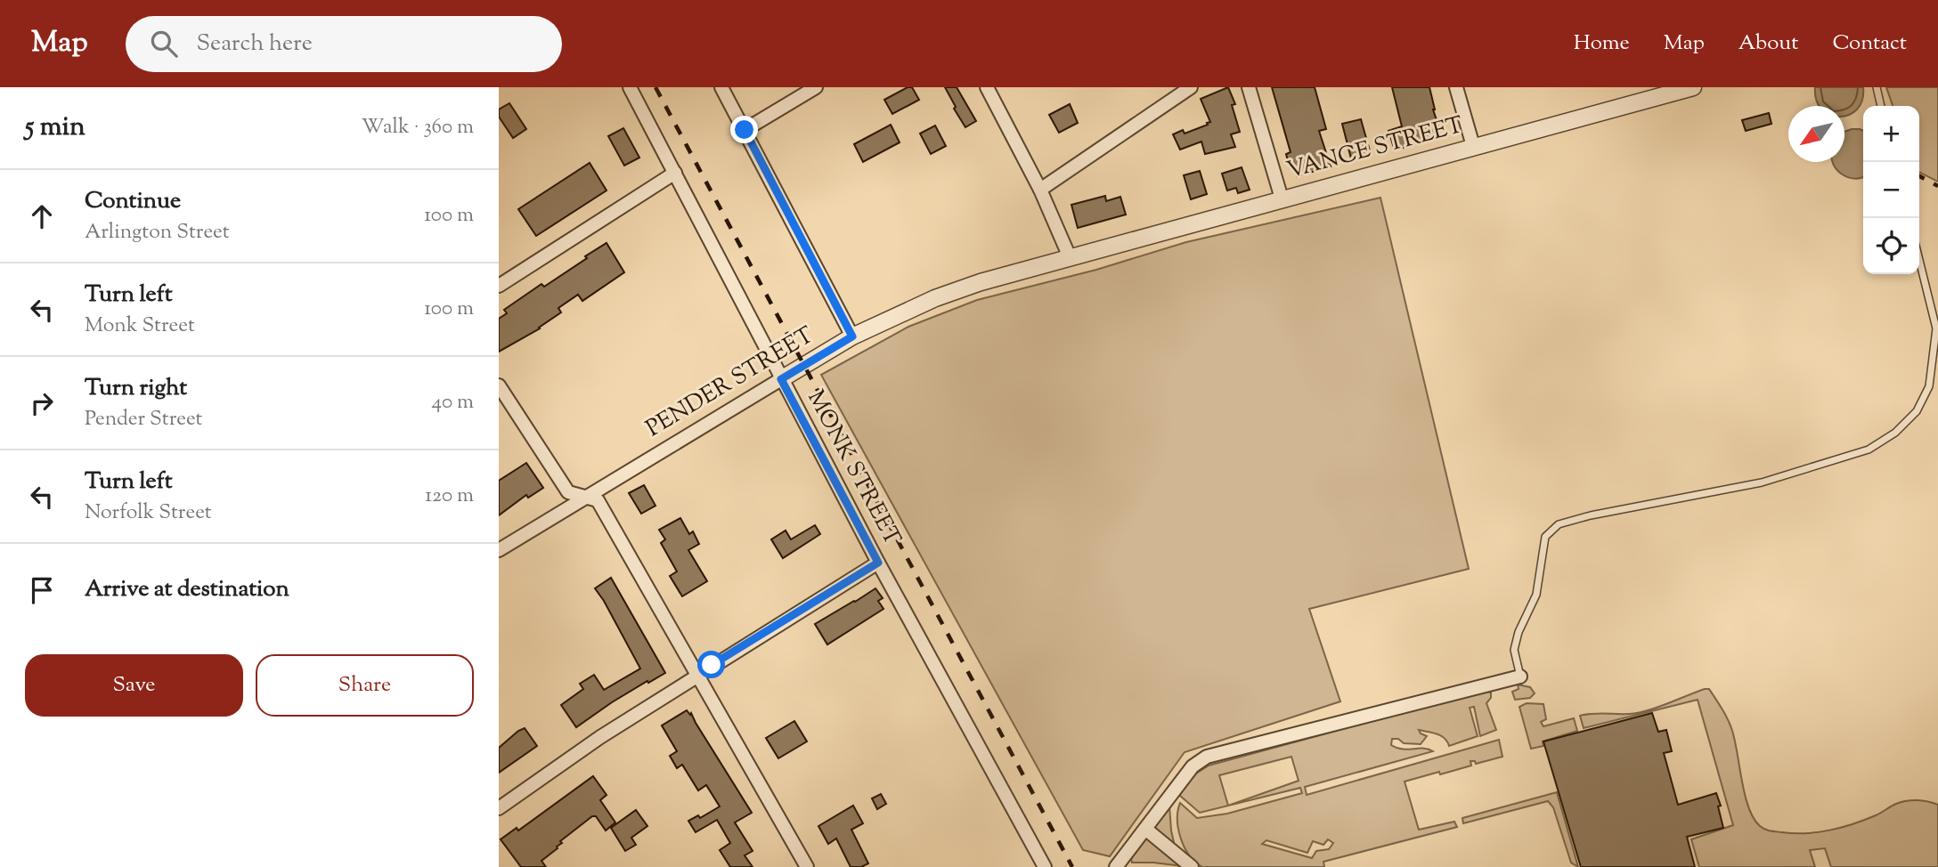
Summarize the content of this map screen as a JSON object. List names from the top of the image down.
{
  "streets": {
    "street": ["VANCE STREET", "PENDER STREET", "MONK STREET"]
  },
  "crossings": [
    ["VANCE STREET", "PENDER STREET"],
    ["PENDER STREET", "MONK STREET"]
  ],
  "north": "bottom left",
  "page": {
    "header": "Map",
    "search": "Search here",
    "nav": [
      "Home",
      "Map",
      "About",
      "Contact"
    ],
    "heading": ["5 min", "Walk · 360 m"],
    "map_buttons": ["+", "−"],
    "list": [
      ["Continue", "Arlington Street", "100 m"],
      ["Turn left", "Monk Street", "100 m"],
      ["Turn right", "Pender Street", "40 m"],
      ["Turn left", "Norfolk Street", "120 m"],
      "Arrive at destination"
    ],
    "buttons": ["Save", "Share"]
  }
}
